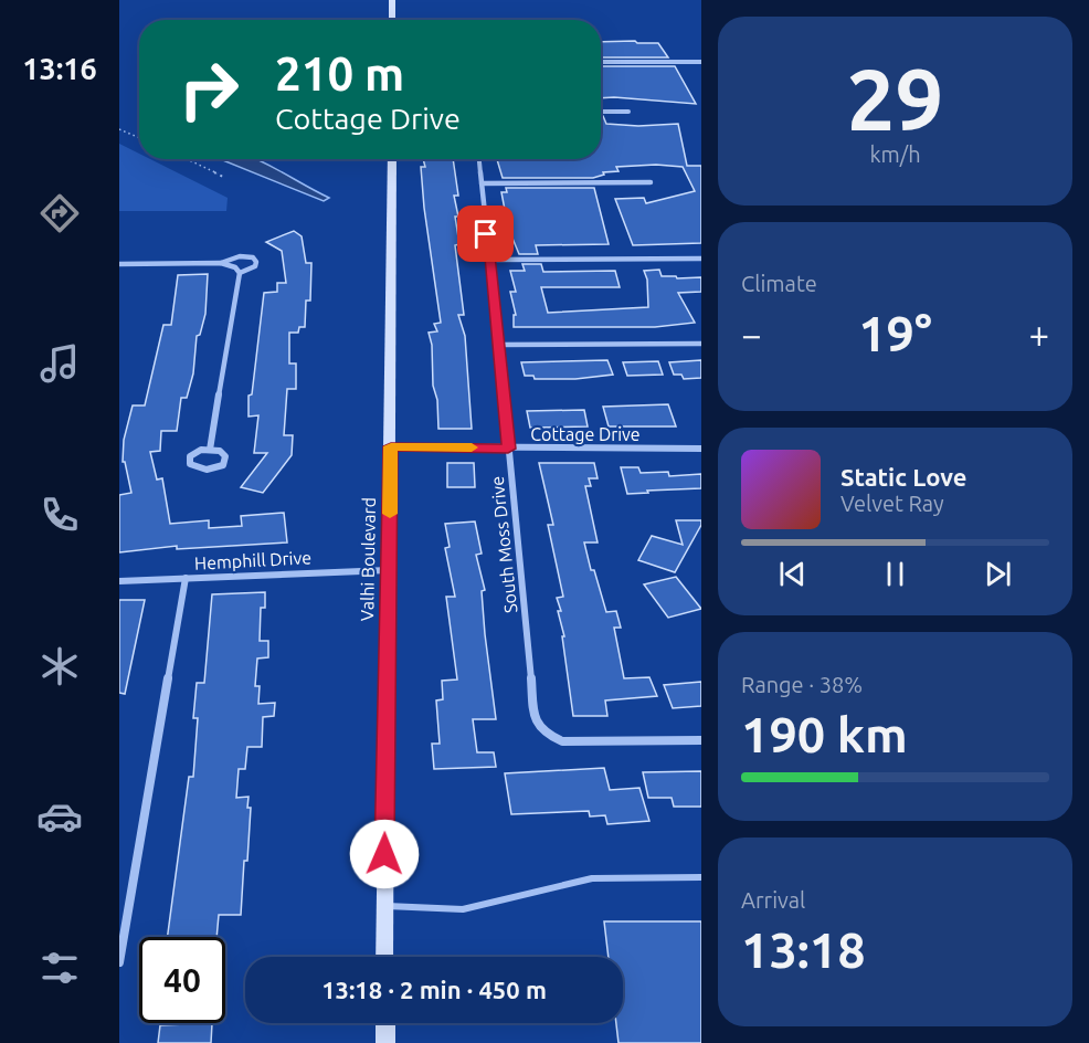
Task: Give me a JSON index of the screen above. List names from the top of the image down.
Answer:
{
  "streets": {
    "street": [
      "Cottage Drive",
      "South Moss Drive",
      "Valhi Boulevard",
      "Hemphill Drive"
    ]
  },
  "crossings": [
    ["Cottage Drive", "South Moss Drive"],
    ["Cottage Drive", "Valhi Boulevard"],
    ["Valhi Boulevard", "Hemphill Drive"]
  ],
  "page": {
    "tabs": "13:16",
    "tile": [
      ["29", "km/h"],
      "Climate",
      ["Range · 38%", "190 km"],
      ["Arrival", "13:18"]
    ],
    "turn": ["210 m", "Cottage Drive"],
    "heat": ["−", "19°", "+"],
    "song": ["Static Love", "Velvet Ray"],
    "limit": "40",
    "trip": "13:18 · 2 min · 450 m"
  }
}
